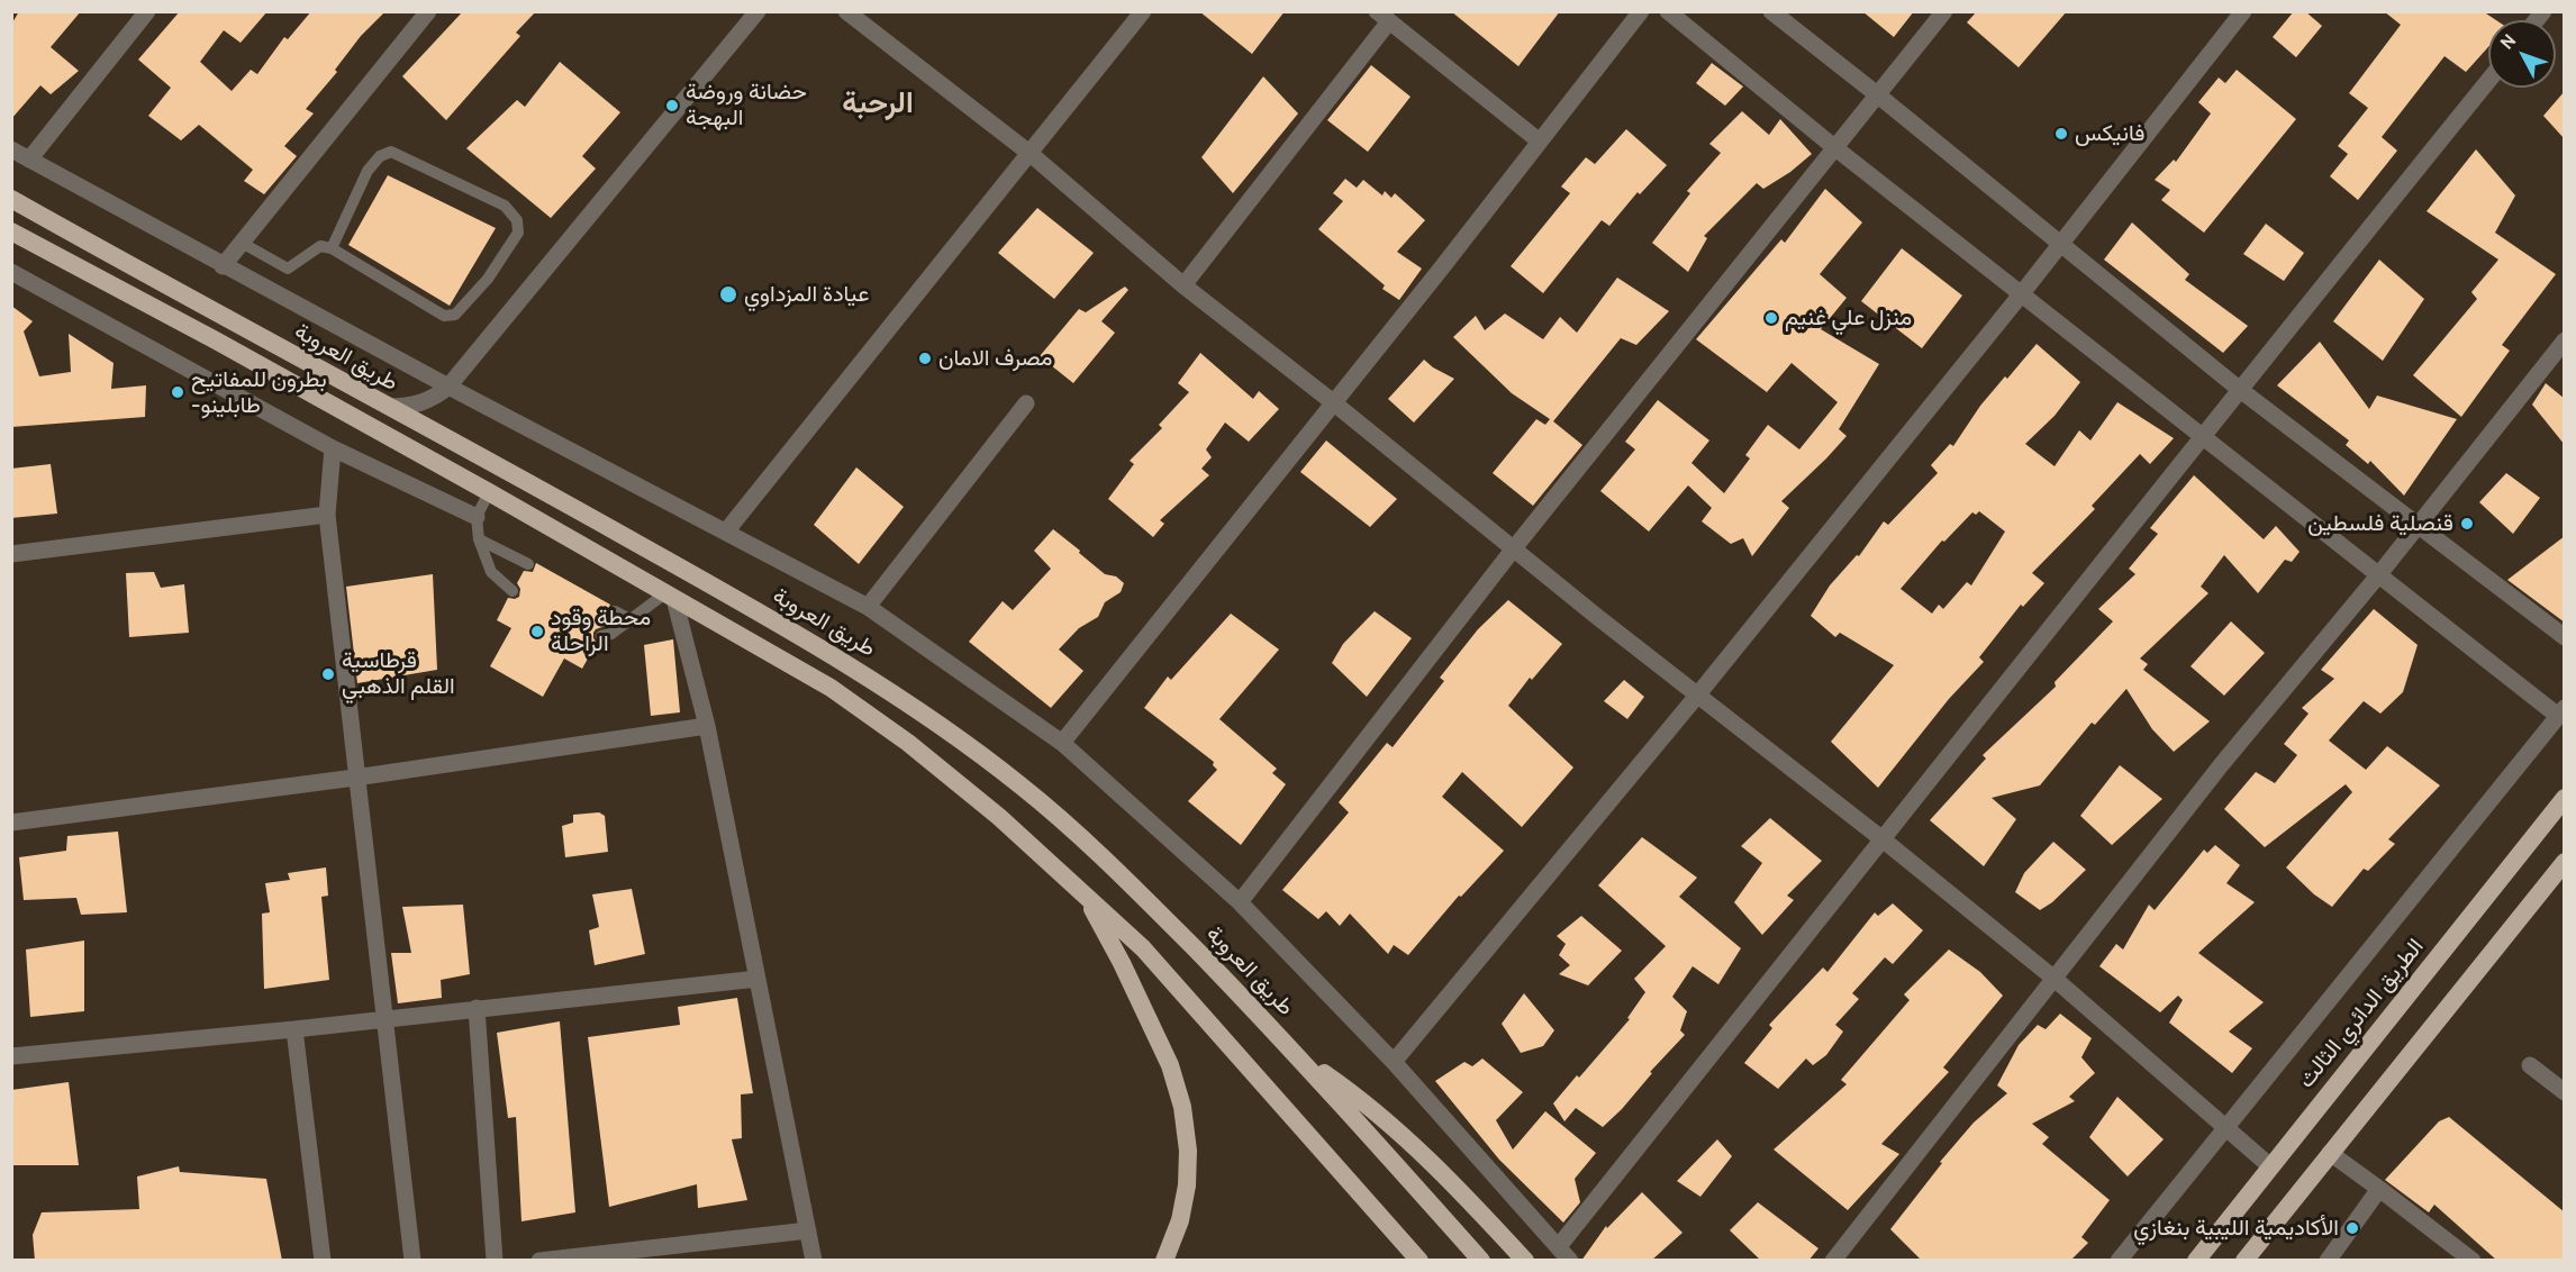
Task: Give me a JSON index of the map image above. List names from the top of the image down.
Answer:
{
  "streets": {
    "highway": ["طريق العروبة", "الطريق الدائري الثالث"]
  },
  "districts": ["الرحبة"],
  "places": [
    "حضانة وروضة البهجة",
    "فانيكس",
    "عيادة المزداوي",
    "منزل علي غنيم",
    "مصرف الامان",
    "بطرون للمفاتيح -طابلينو",
    "قنصلية فلسطين",
    "محطة وقود الراحلة",
    "قرطاسية القلم الذهبي",
    "الأكاديمية الليبية بنغازي"
  ],
  "north": "top left"
}
